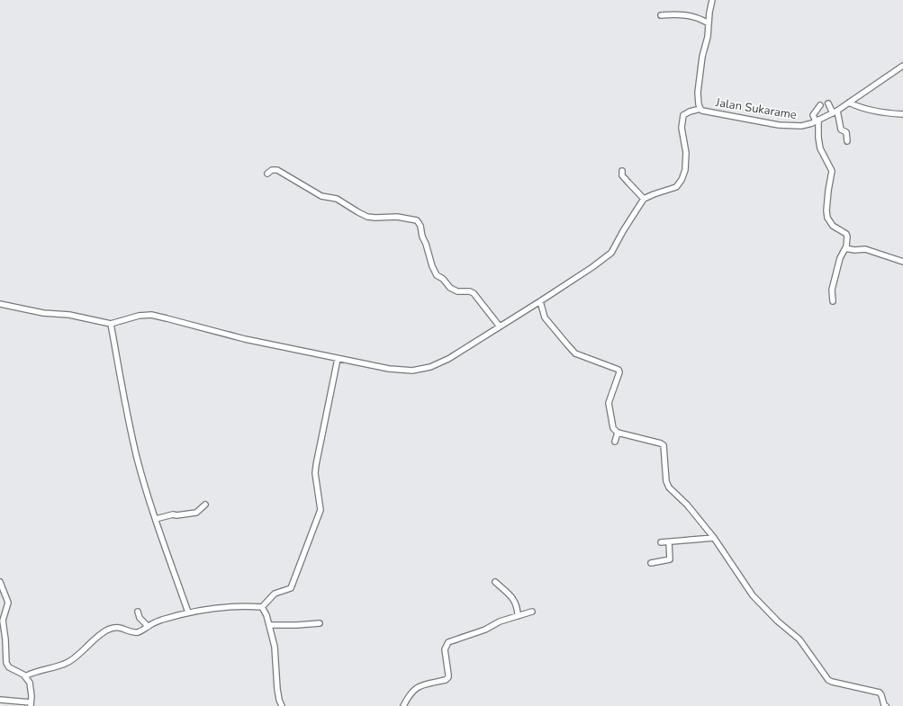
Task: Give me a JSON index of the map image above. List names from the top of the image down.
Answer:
{
  "streets": {
    "street": ["Jalan Sukarame"]
  }
}
